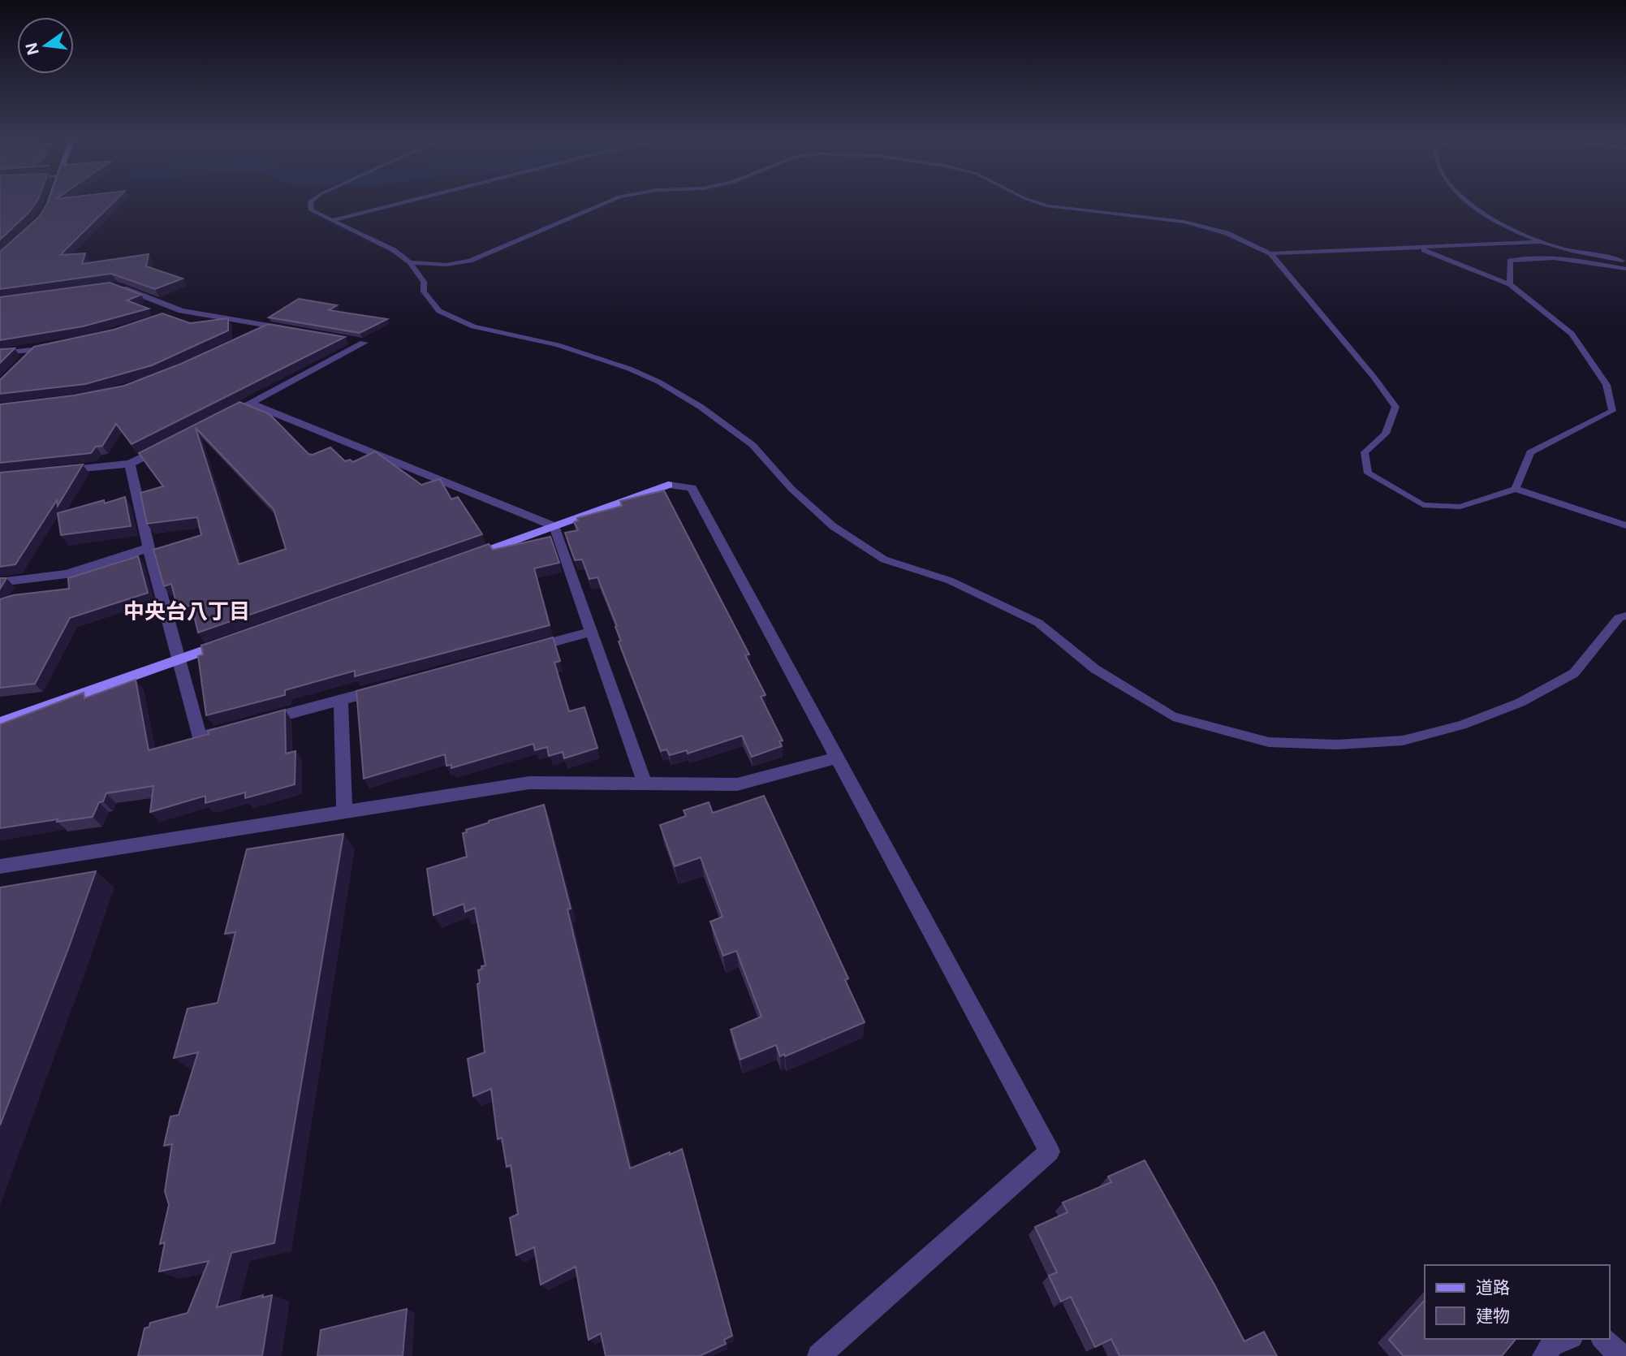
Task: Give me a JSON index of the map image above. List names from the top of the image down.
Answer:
{
  "districts": ["中央台八丁目"],
  "legend": ["道路", "建物"],
  "north": "left"
}
